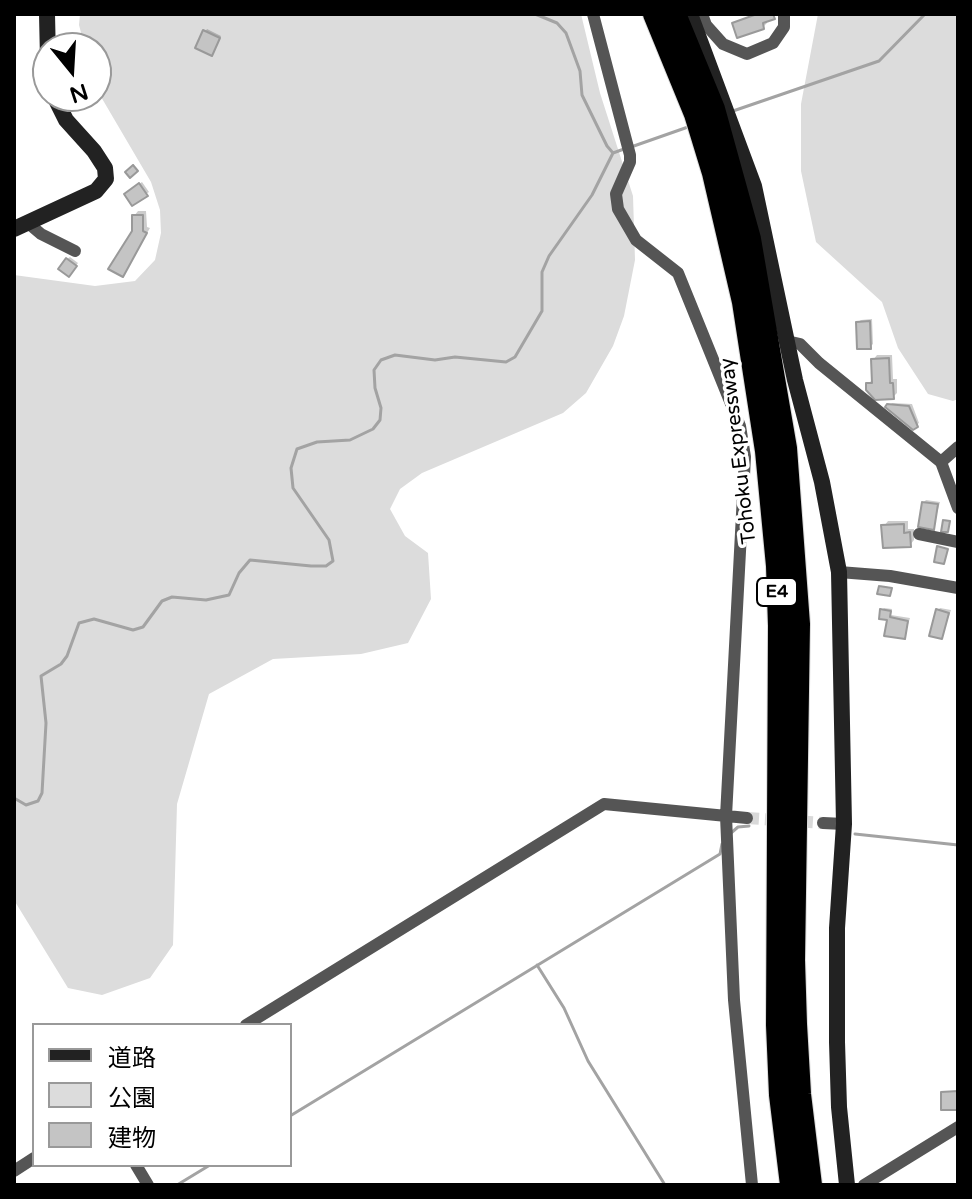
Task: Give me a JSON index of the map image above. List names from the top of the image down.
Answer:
{
  "streets": {
    "highway": ["Tohoku Expressway", "E4"]
  },
  "legend": ["道路", "公園", "建物"],
  "north": "bottom"
}
